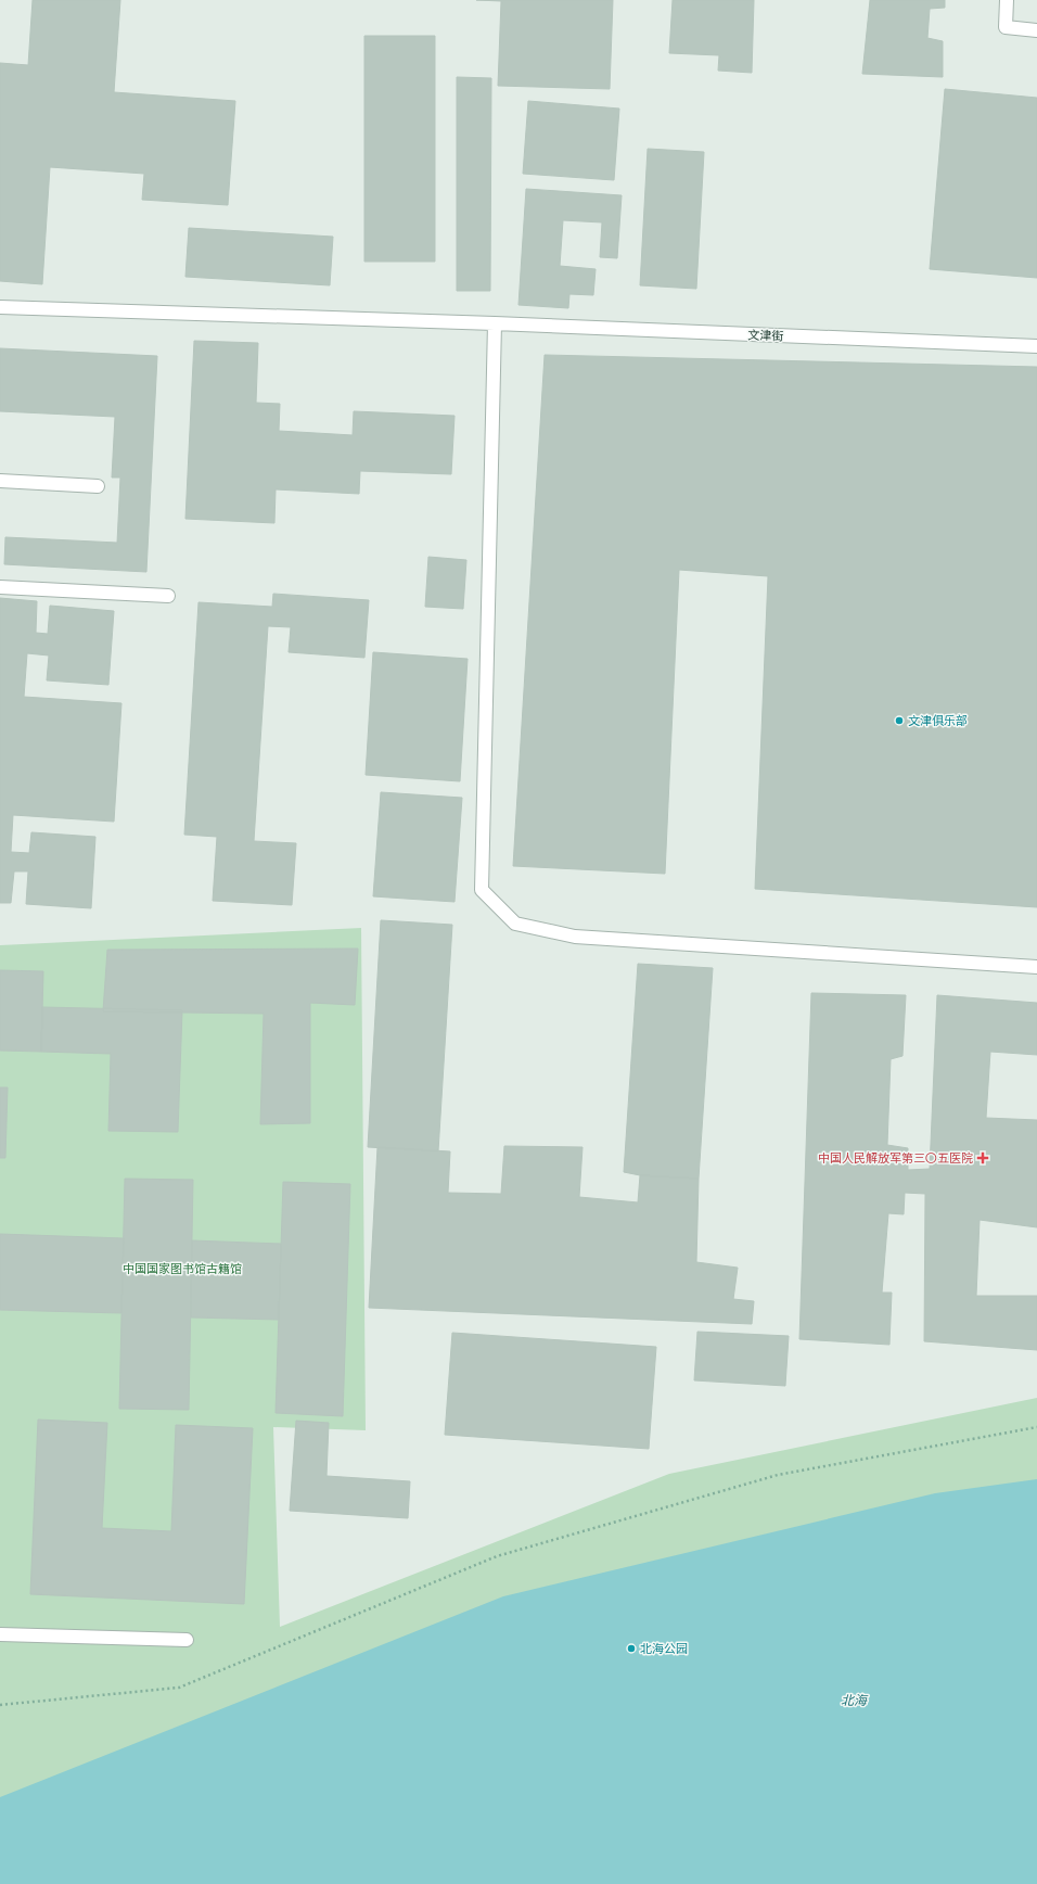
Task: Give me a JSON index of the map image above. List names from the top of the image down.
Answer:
{
  "streets": {
    "street": ["文津街"]
  },
  "water": ["北海"],
  "parks": ["中国国家图书馆古籍馆"],
  "places": {
    "other": ["文津俱乐部", "北海公园"],
    "health": ["中国人民解放军第三〇五医院"]
  }
}
